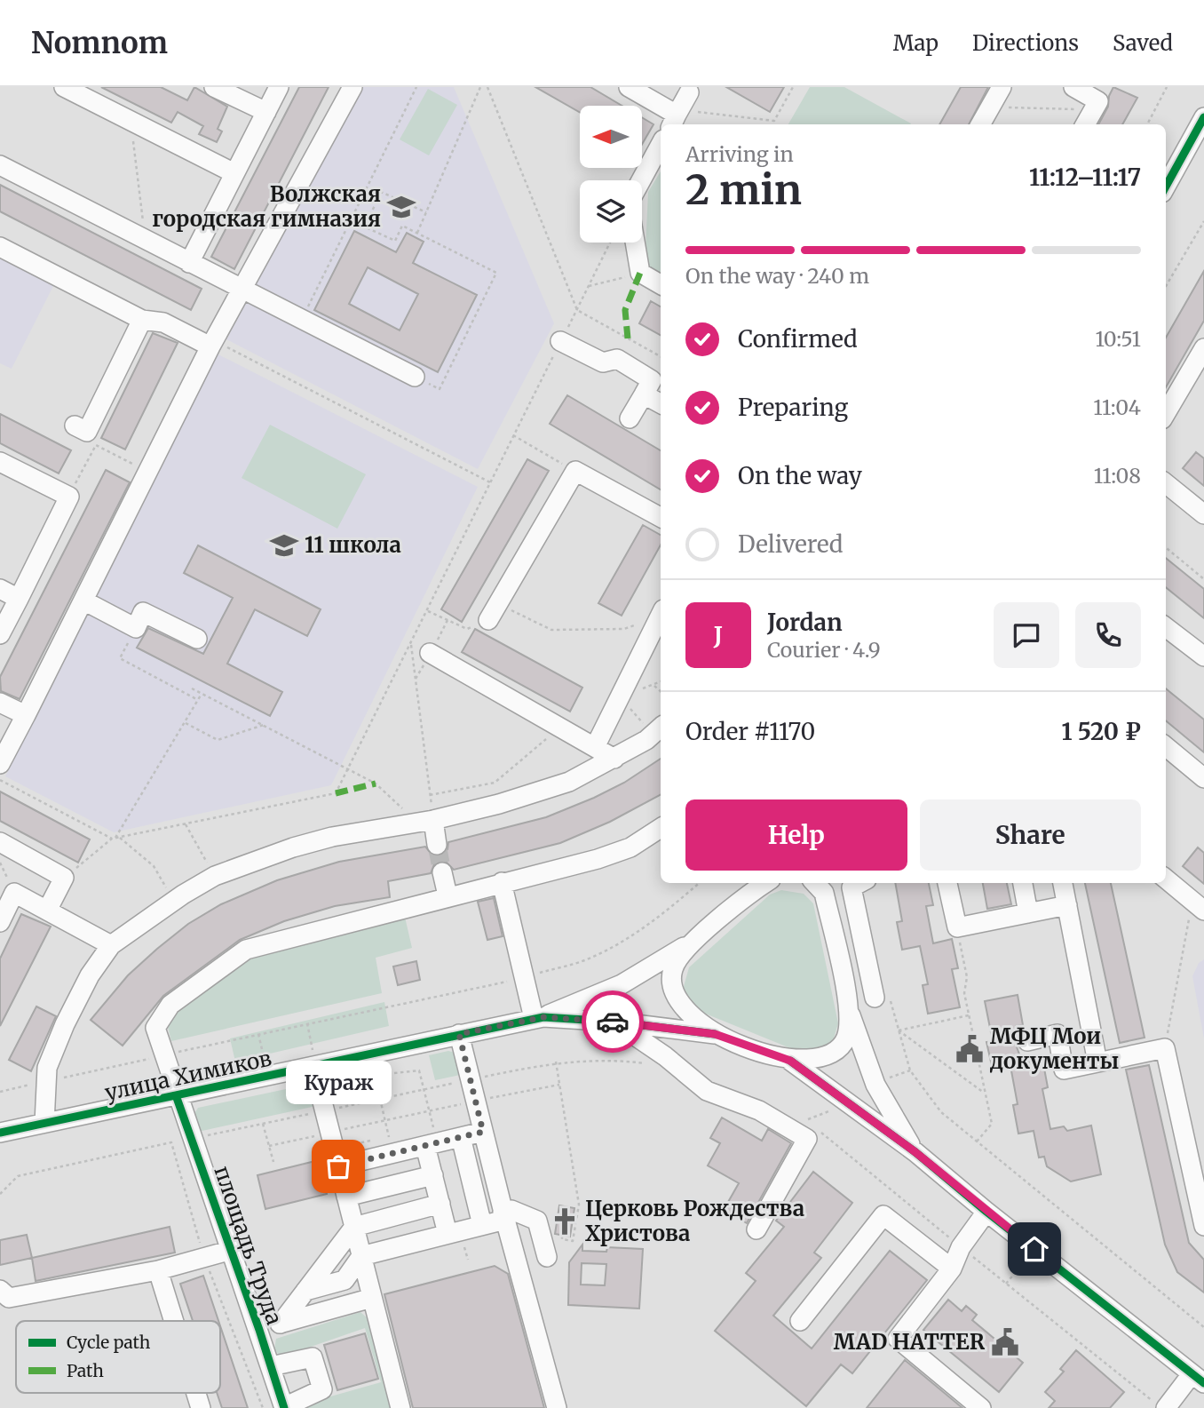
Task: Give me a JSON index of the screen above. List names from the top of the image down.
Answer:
{
  "streets": {
    "street": ["улица Химиков", "площадь Труда"]
  },
  "crossings": [
    ["улица Химиков", "площадь Труда"]
  ],
  "places": {
    "school or university": ["Волжская городская гимназия", "11 школа"],
    "public building": ["МФЦ Мои документы", "MAD HATTER"],
    "other": ["Кураж"],
    "church": ["Церковь Рождества Христова"]
  },
  "legend": ["Cycle path", "Path"],
  "north": "left",
  "page": {
    "header": "Nomnom",
    "nav": ["Map", "Directions", "Saved"],
    "heading": ["2 min", "Arriving in", "11:12–11:17"],
    "panel": [
      "Jordan",
      "Courier · 4.9",
      "Order #1170",
      "1 520 ₽"
    ],
    "bar": "On the way · 240 m",
    "list": [
      ["Confirmed", "10:51"],
      ["Preparing", "11:04"],
      ["On the way", "11:08"],
      "Delivered"
    ],
    "round": "J",
    "buttons": ["Help", "Share"],
    "bubble": "Кураж"
  }
}
